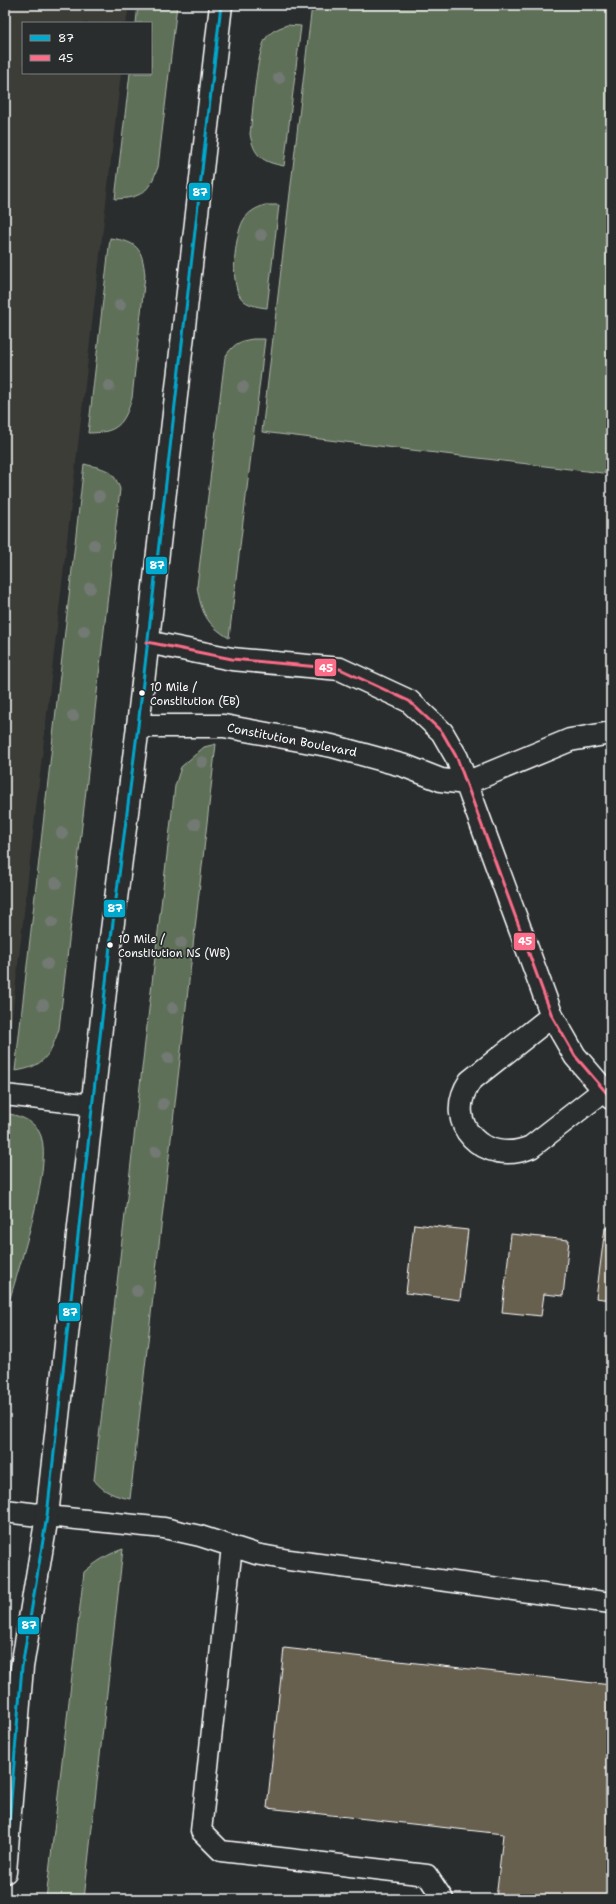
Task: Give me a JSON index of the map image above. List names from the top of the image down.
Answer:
{
  "streets": {
    "main road": ["Constitution Boulevard"]
  },
  "places": ["10 Mile / Constitution (EB)", "10 Mile / Constitution NS (WB)"],
  "lines": ["transit line 87", "transit line 45"],
  "legend": ["87", "45"]
}
